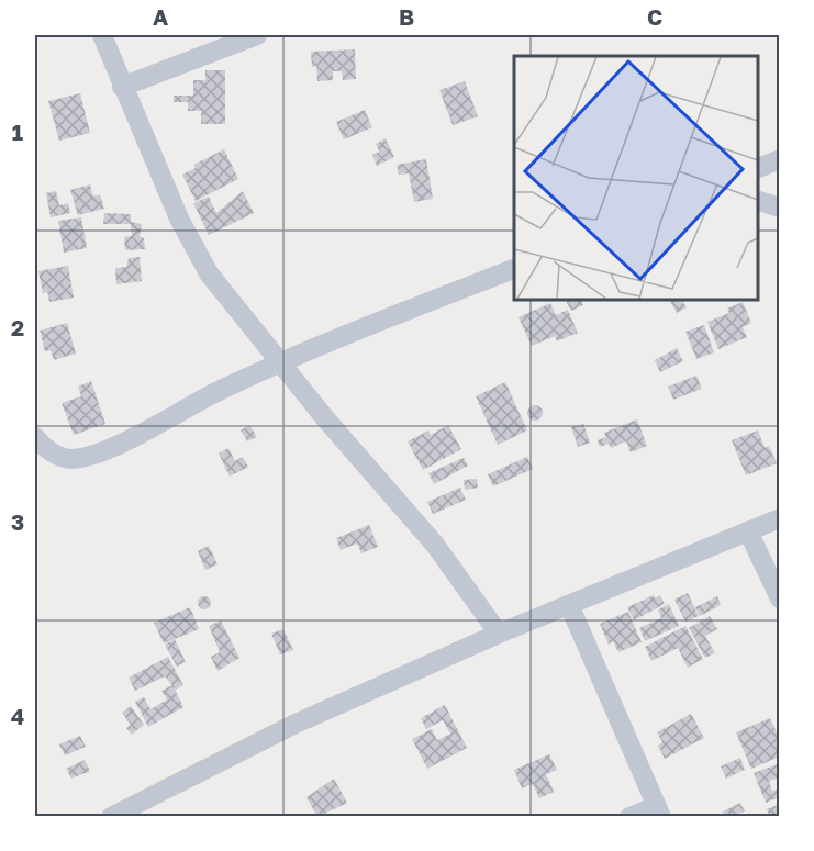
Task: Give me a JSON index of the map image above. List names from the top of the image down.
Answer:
{
  "grid": {
    "columns": ["A", "B", "C"],
    "rows": [
      "1",
      "2",
      "3",
      "4"
    ]
  }
}
